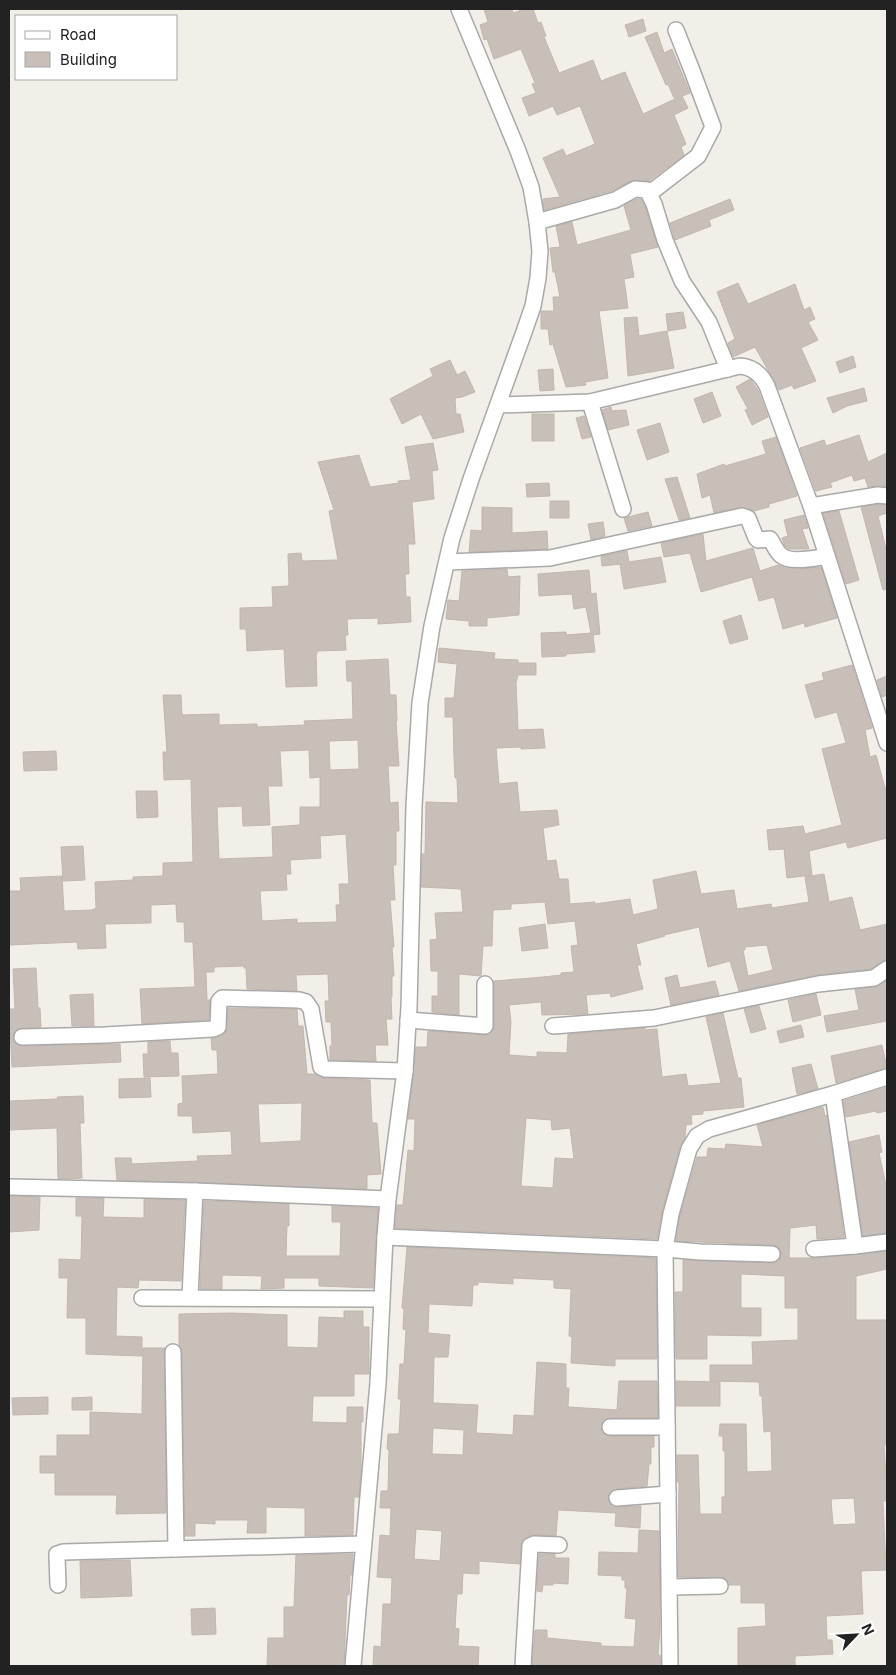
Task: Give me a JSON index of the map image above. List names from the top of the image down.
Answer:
{
  "legend": ["Road", "Building"],
  "north": "top right"
}
